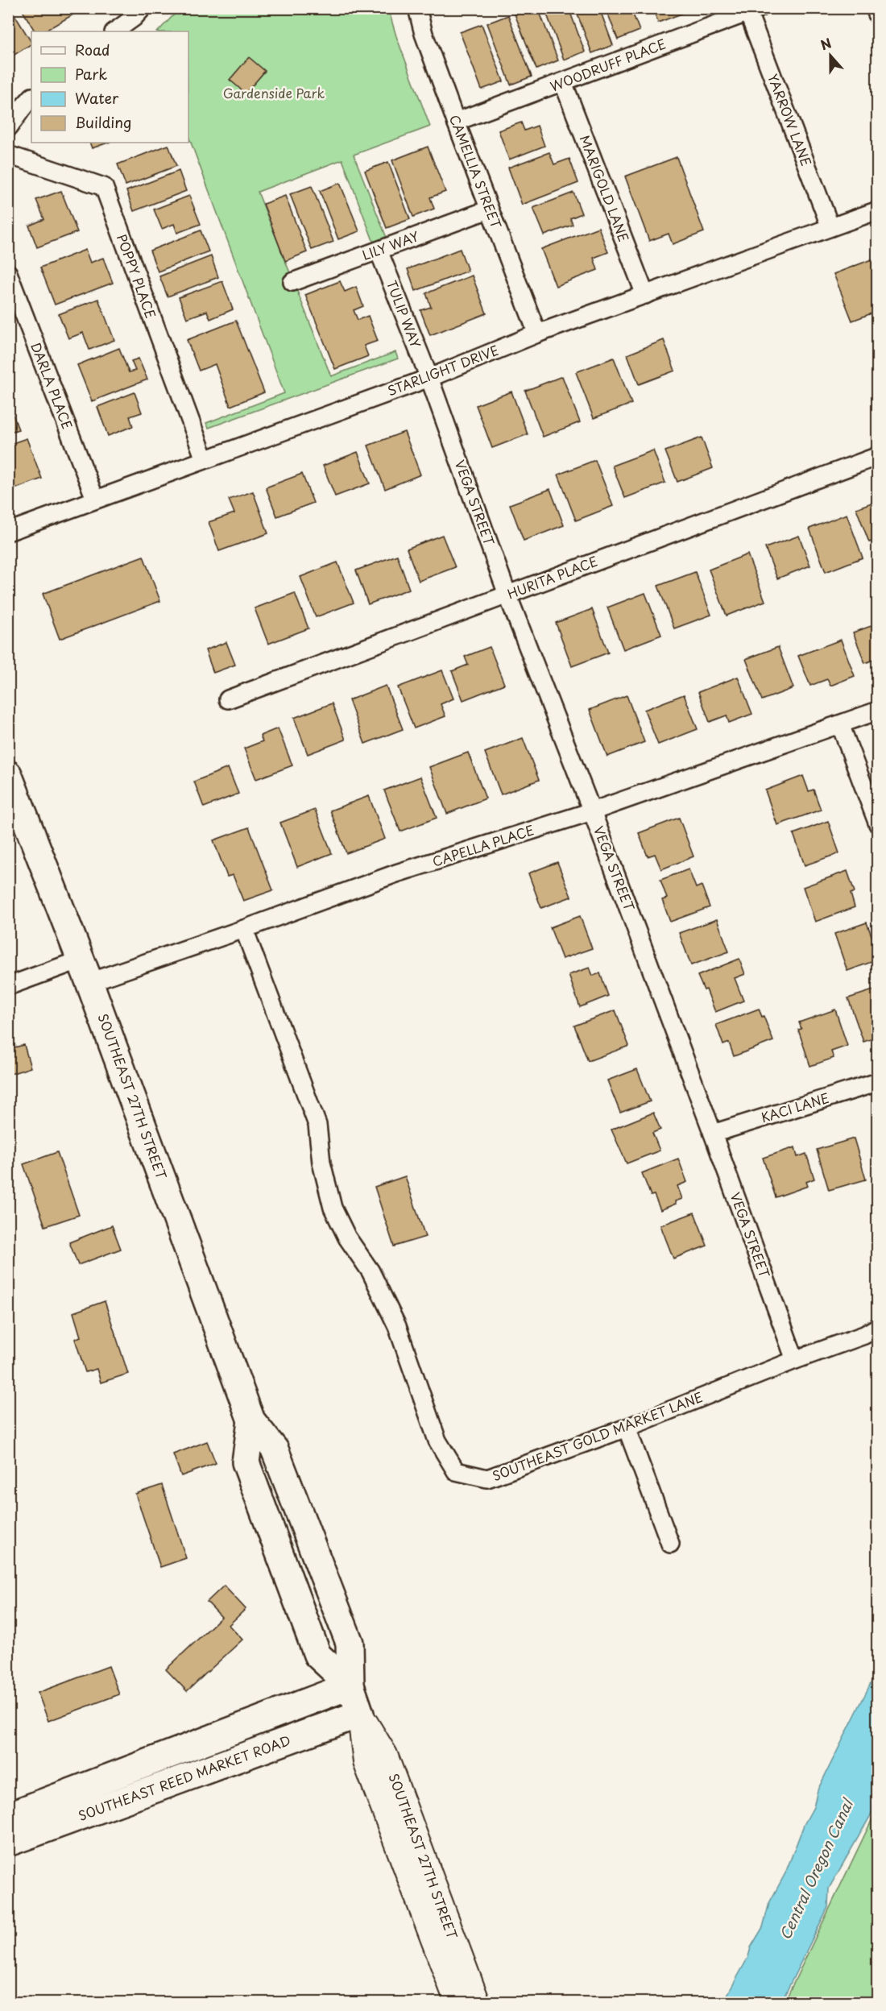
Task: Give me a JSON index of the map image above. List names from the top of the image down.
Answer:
{
  "streets": {
    "main road": ["SOUTHEAST 27TH STREET", "SOUTHEAST REED MARKET ROAD"],
    "street": [
      "WOODRUFF PLACE",
      "YARROW LANE",
      "CAMELLIA STREET",
      "MARIGOLD LANE",
      "LILY WAY",
      "POPPY PLACE",
      "TULIP WAY",
      "STARLIGHT DRIVE",
      "DARLA PLACE",
      "VEGA STREET",
      "HURITA PLACE",
      "CAPELLA PLACE",
      "KACI LANE",
      "SOUTHEAST GOLD MARKET LANE"
    ]
  },
  "crossings": [
    ["WOODRUFF PLACE", "YARROW LANE"],
    ["WOODRUFF PLACE", "CAMELLIA STREET"],
    ["WOODRUFF PLACE", "MARIGOLD LANE"],
    ["YARROW LANE", "STARLIGHT DRIVE"],
    ["CAMELLIA STREET", "LILY WAY"],
    ["CAMELLIA STREET", "STARLIGHT DRIVE"],
    ["MARIGOLD LANE", "STARLIGHT DRIVE"],
    ["LILY WAY", "TULIP WAY"],
    ["POPPY PLACE", "STARLIGHT DRIVE"],
    ["TULIP WAY", "STARLIGHT DRIVE"],
    ["TULIP WAY", "VEGA STREET"],
    ["STARLIGHT DRIVE", "DARLA PLACE"],
    ["STARLIGHT DRIVE", "VEGA STREET"],
    ["VEGA STREET", "HURITA PLACE"],
    ["VEGA STREET", "CAPELLA PLACE"],
    ["VEGA STREET", "KACI LANE"],
    ["VEGA STREET", "SOUTHEAST GOLD MARKET LANE"],
    ["CAPELLA PLACE", "SOUTHEAST 27TH STREET"],
    ["CAPELLA PLACE", "SOUTHEAST GOLD MARKET LANE"],
    ["SOUTHEAST 27TH STREET", "SOUTHEAST REED MARKET ROAD"]
  ],
  "water": ["Central Oregon Canal"],
  "parks": ["Gardenside Park"],
  "legend": [
    "Road",
    "Park",
    "Water",
    "Building"
  ],
  "north": "top"
}
